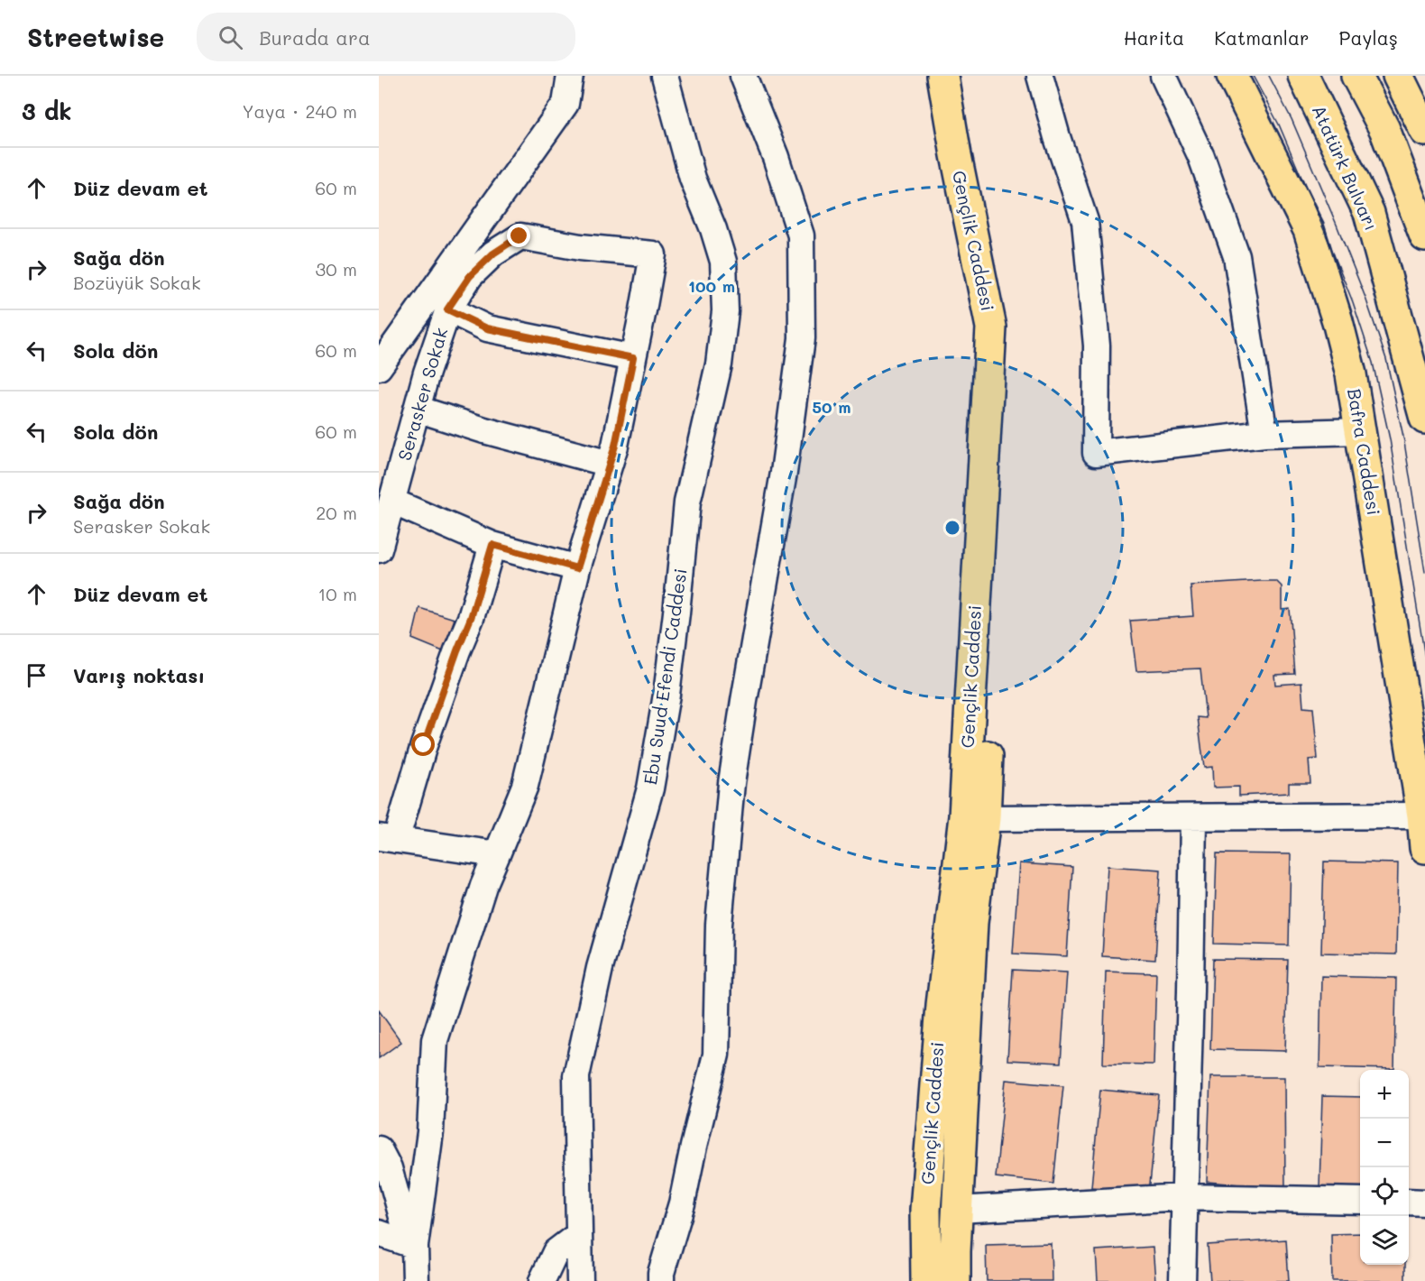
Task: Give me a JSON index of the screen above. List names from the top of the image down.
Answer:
{
  "streets": {
    "main road": ["Atatürk Bulvarı", "Gençlik Caddesi", "Bafra Caddesi"],
    "street": ["Serasker Sokak", "Ebu Suud Efendi Caddesi"]
  },
  "page": {
    "header": "Streetwise",
    "search": "Burada ara",
    "nav": ["Harita", "Katmanlar", "Paylaş"],
    "heading": ["3 dk", "Yaya · 240 m"],
    "list": [
      ["Düz devam et", "60 m"],
      ["Sağa dön", "Bozüyük Sokak", "30 m"],
      ["Sola dön", "60 m"],
      ["Sola dön", "60 m"],
      ["Sağa dön", "Serasker Sokak", "20 m"],
      ["Düz devam et", "10 m"],
      "Varış noktası"
    ],
    "map_buttons": ["+", "−"]
  },
  "rings": ["100 m", "50 m"]
}
